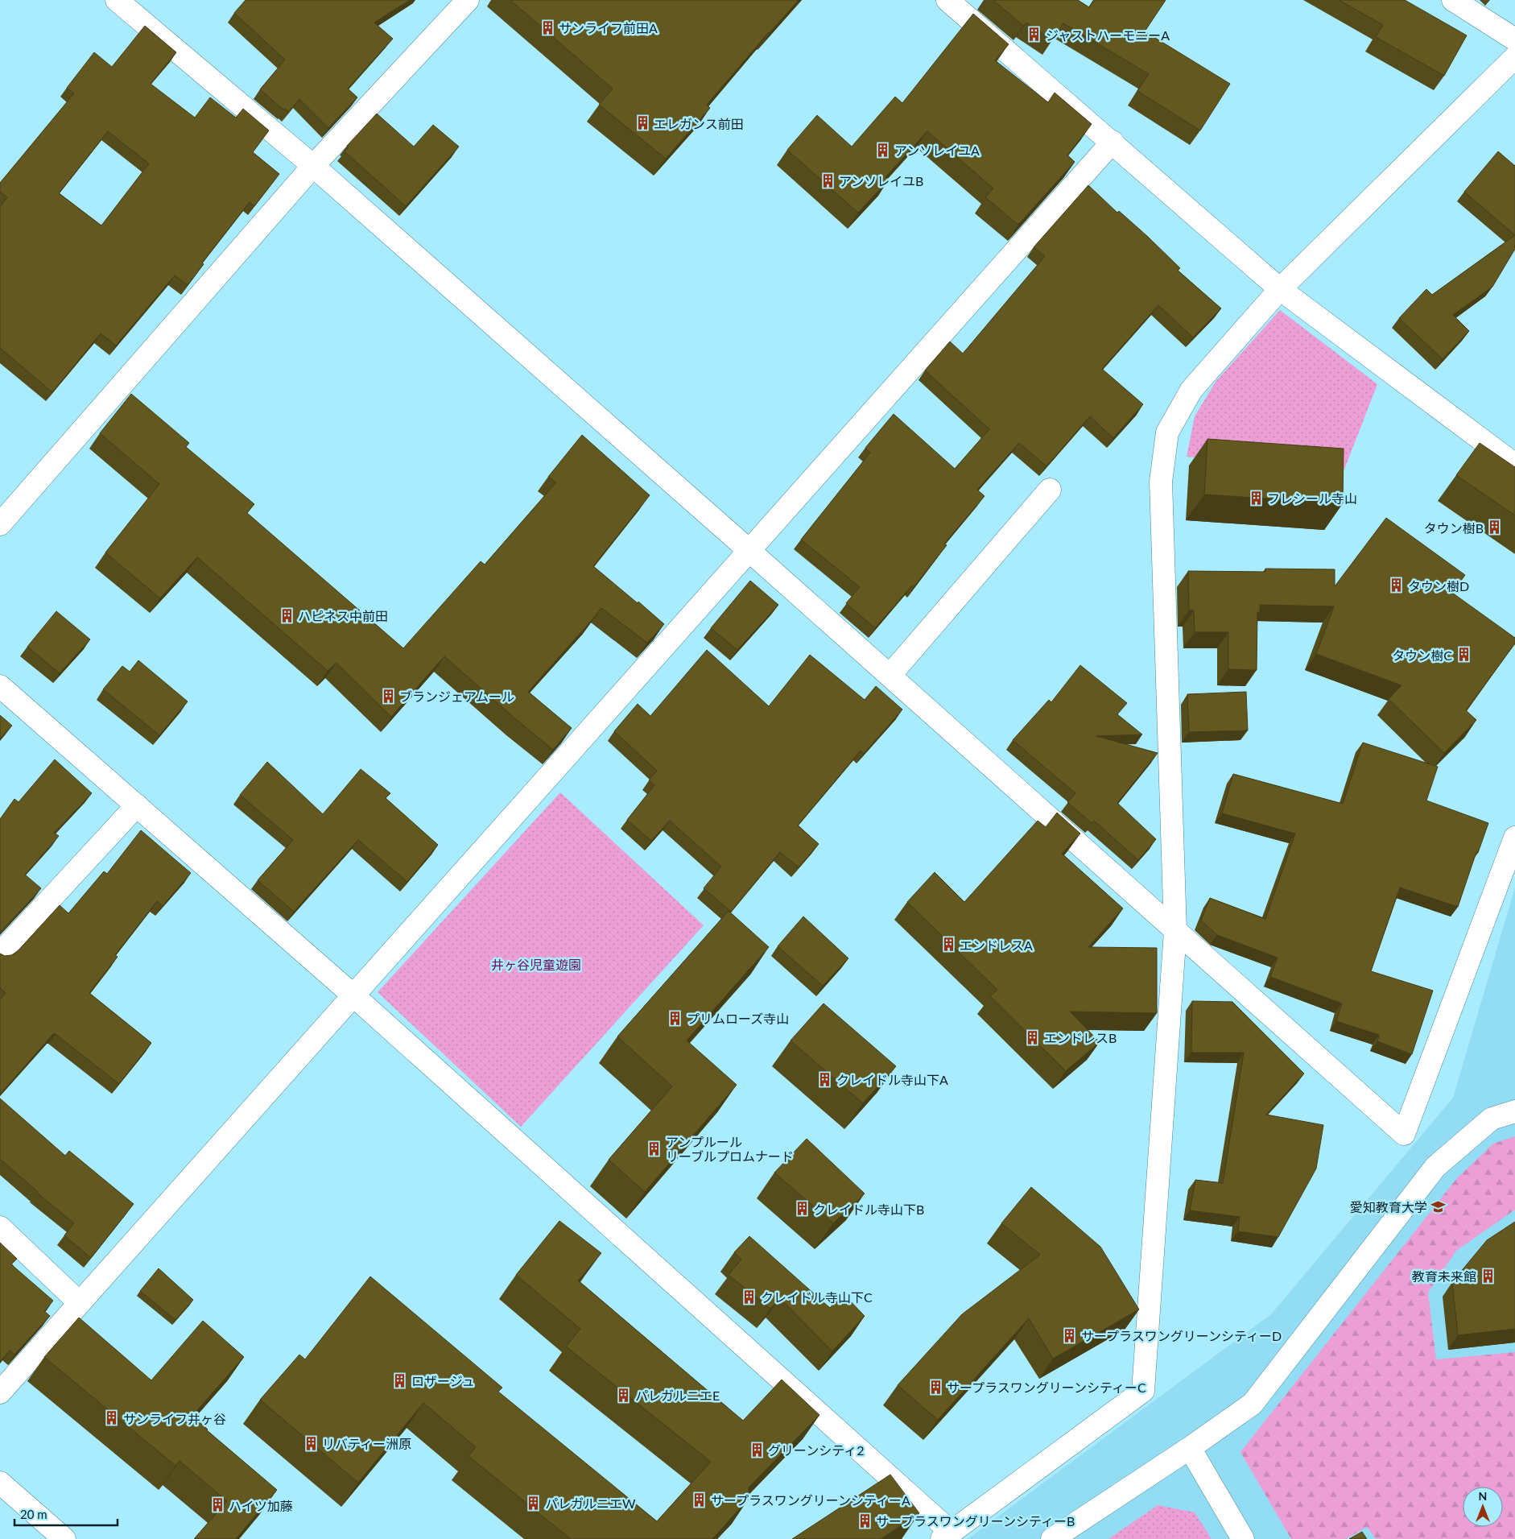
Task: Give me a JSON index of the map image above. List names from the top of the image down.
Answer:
{
  "parks": ["井ヶ谷児童遊園"],
  "places": {
    "building": [
      "サンライフ前田A",
      "ジャストハーモニーA",
      "エレガンス前田",
      "アンソレイユA",
      "アンソレイユB",
      "フレシール寺山",
      "タウン樹B",
      "タウン樹D",
      "ハピネス中前田",
      "タウン樹C",
      "ブランジェアムール",
      "エンドレスA",
      "プリムローズ寺山",
      "エンドレスB",
      "クレイドル寺山下A",
      "アンプルール リーブルプロムナード",
      "クレイドル寺山下B",
      "教育未来館",
      "クレイドル寺山下C",
      "サープラスワングリーンシティーD",
      "ロザージュ",
      "サープラスワングリーンシティーC",
      "パレガルニエE",
      "サンライフ井ヶ谷",
      "リバティー洲原",
      "グリーンシティ2",
      "サープラスワングリーンシティーA",
      "パレガルニエW",
      "ハイツ加藤",
      "サープラスワングリーンシティーB"
    ],
    "school or university": ["愛知教育大学"]
  },
  "scale_bar": "20 m",
  "north": "top"
}
